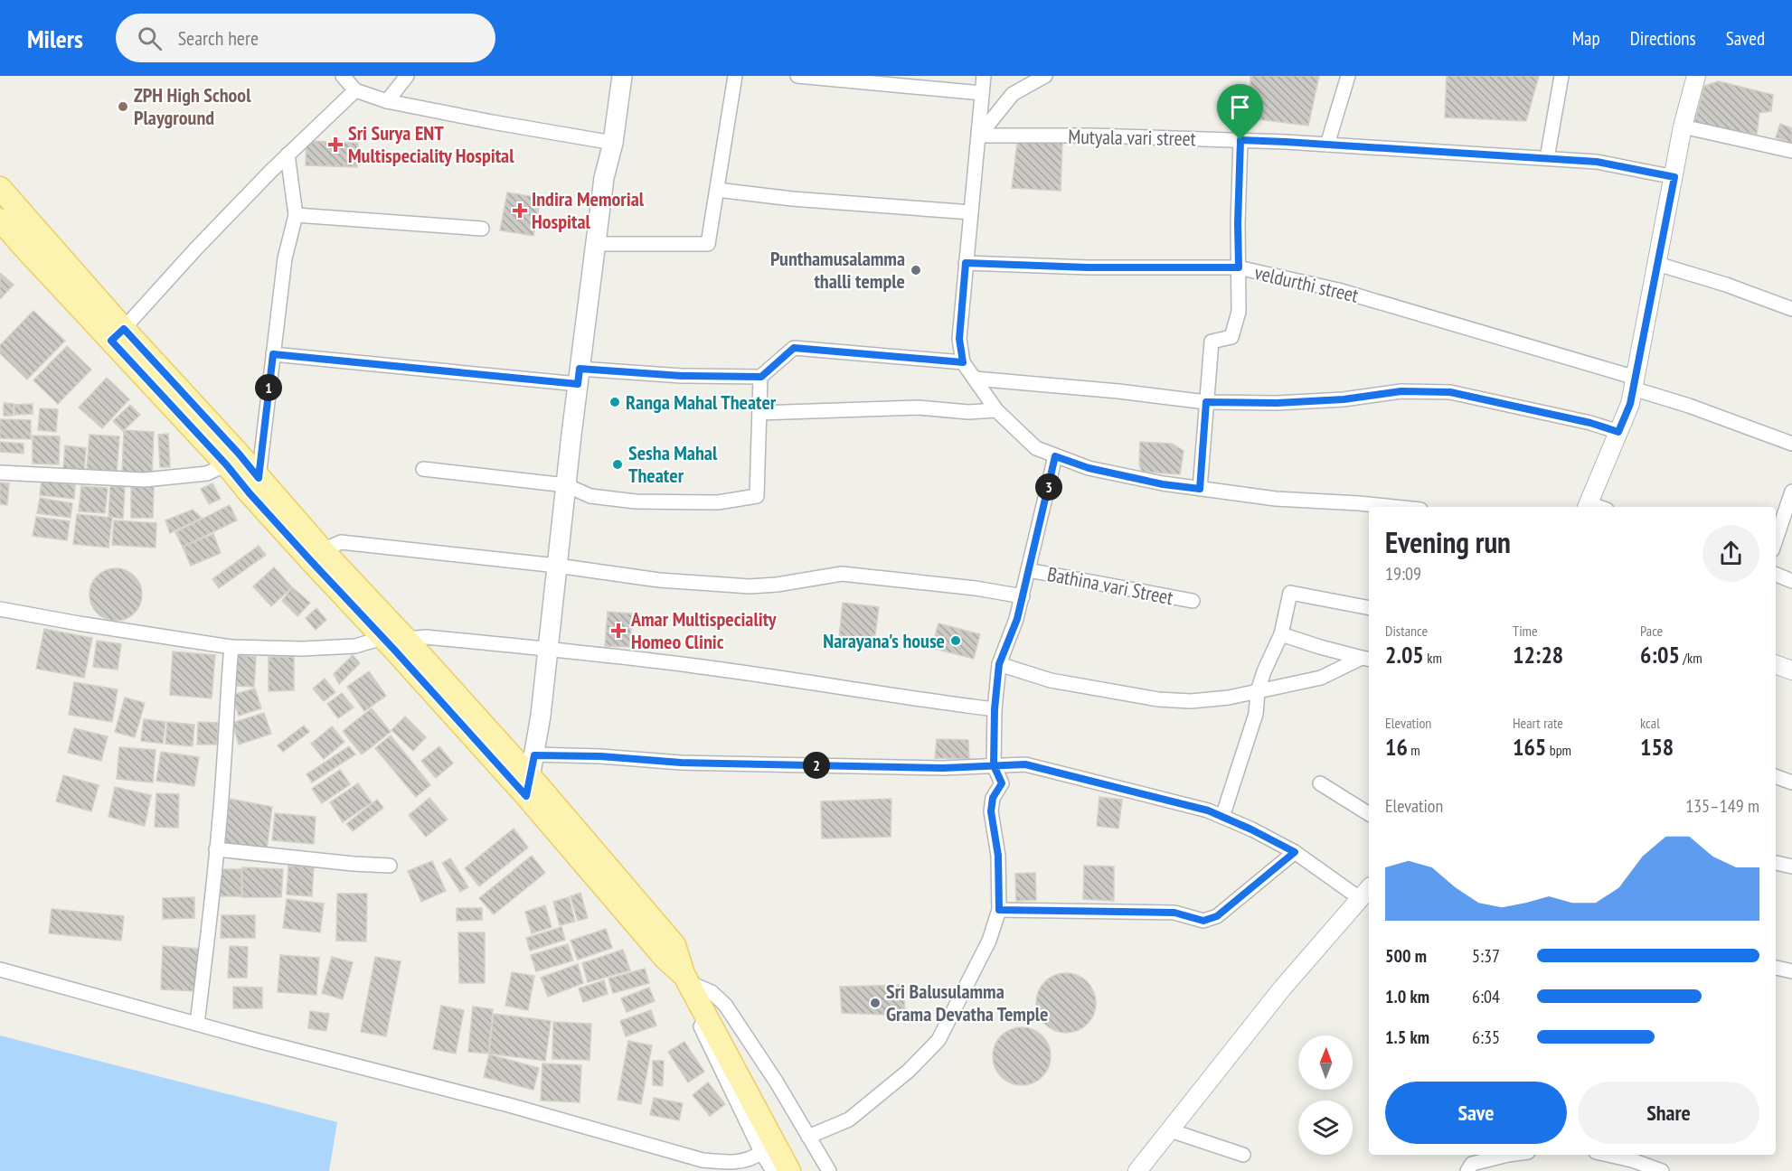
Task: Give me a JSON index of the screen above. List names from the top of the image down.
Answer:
{
  "streets": {
    "street": ["Mutyala vari street", "veldurthi street", "Bathina vari Street"]
  },
  "places": {
    "other": [
      "ZPH High School Playground",
      "Punthamusalamma thalli temple",
      "Ranga Mahal Theater",
      "Sesha Mahal Theater",
      "Narayana's house",
      "Sri Balusulamma Grama Devatha Temple"
    ],
    "health": ["Sri Surya ENT Multispeciality Hospital", "Indira Memorial Hospital", "Amar Multispeciality Homeo Clinic"]
  },
  "north": "top",
  "page": {
    "header": "Milers",
    "search": "Search here",
    "nav": ["Map", "Directions", "Saved"],
    "pins": ["1", "3", "2"],
    "heading": ["Evening run", "19:09"],
    "stats": [
      ["Distance", "2.05 km"],
      ["Time", "12:28"],
      ["Pace", "6:05 /km"],
      ["Elevation", "16 m"],
      ["Heart rate", "165 bpm"],
      ["kcal", "158"]
    ],
    "chart": ["Elevation", "135–149 m"],
    "list": [
      {
        "name": "500 m",
        "note": "5:37"
      },
      {
        "name": "1.0 km",
        "note": "6:04"
      },
      {
        "name": "1.5 km",
        "note": "6:35"
      }
    ],
    "buttons": ["Save", "Share"]
  }
}
